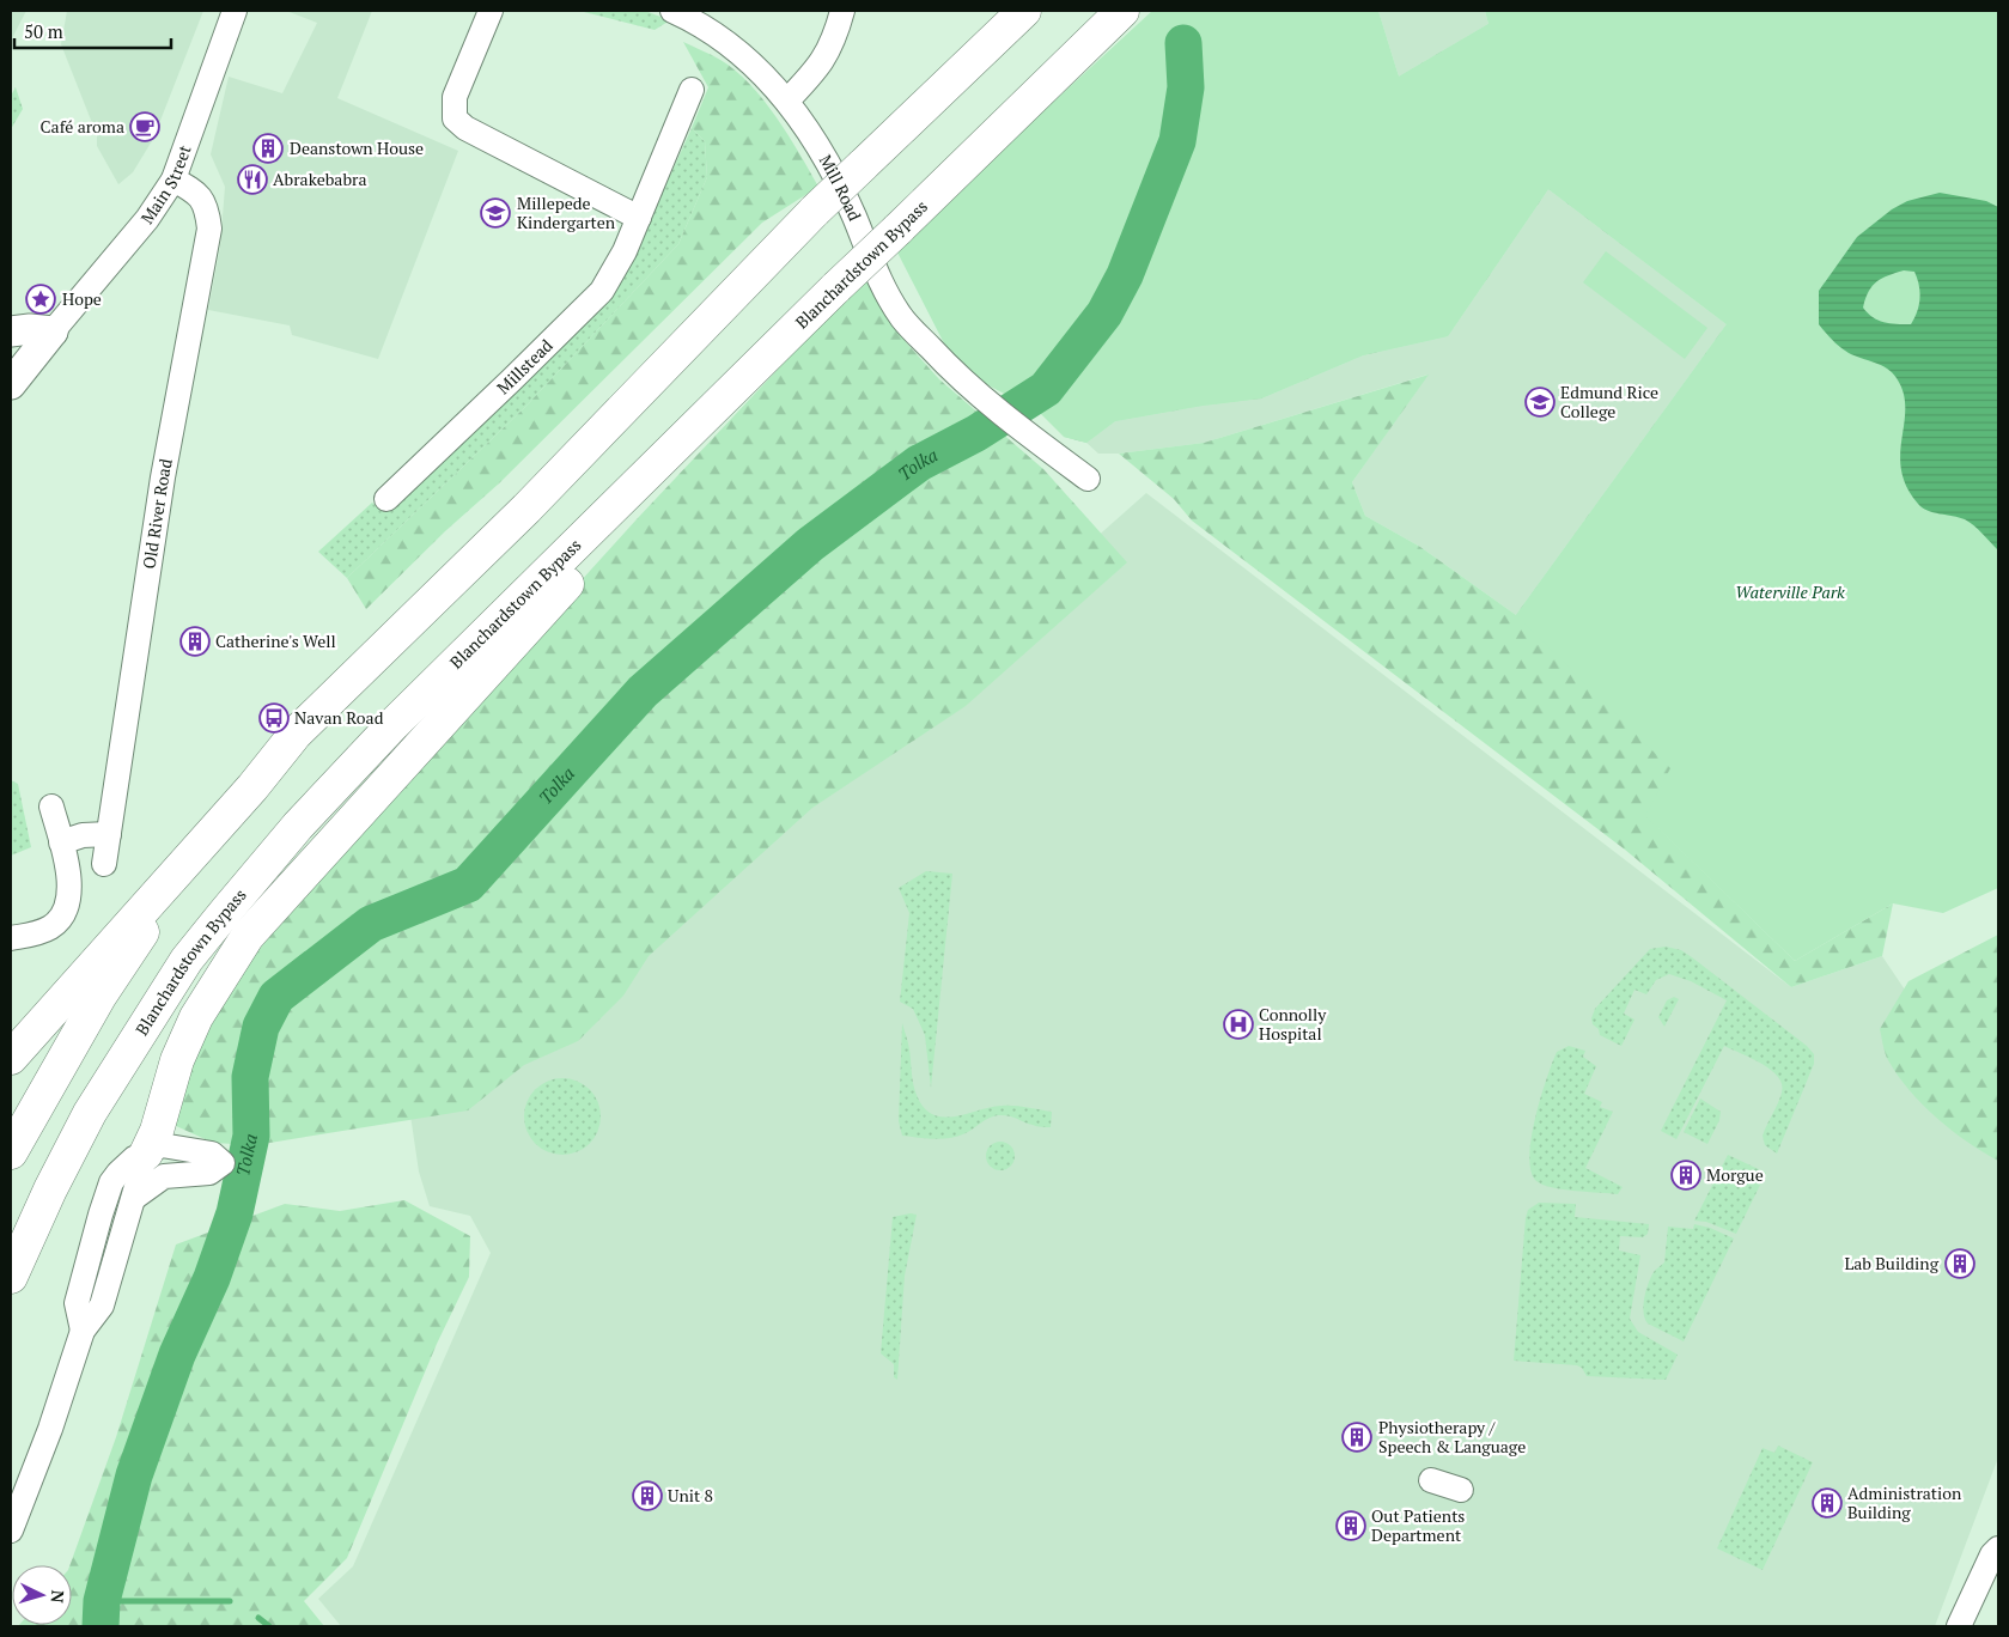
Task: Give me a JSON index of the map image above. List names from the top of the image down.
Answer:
{
  "streets": {
    "highway": ["Blanchardstown Bypass"],
    "street": [
      "Main Street",
      "Mill Road",
      "Millstead",
      "Old River Road"
    ]
  },
  "crossings": [
    ["Main Street", "Old River Road"]
  ],
  "water": ["Tolka"],
  "parks": ["Waterville Park"],
  "places": {
    "cafe": ["Café aroma"],
    "building": [
      "Deanstown House",
      "Catherine's Well",
      "Morgue",
      "Lab Building",
      "Physiotherapy / Speech & Language",
      "Unit 8",
      "Administration Building",
      "Out Patients Department"
    ],
    "restaurant": ["Abrakebabra"],
    "school or university": ["Millepede Kindergarten", "Edmund Rice College"],
    "place": ["Hope"],
    "bus stop": ["Navan Road"],
    "hospital": ["Connolly Hospital"]
  },
  "scale_bar": "50 m",
  "north": "right"
}
